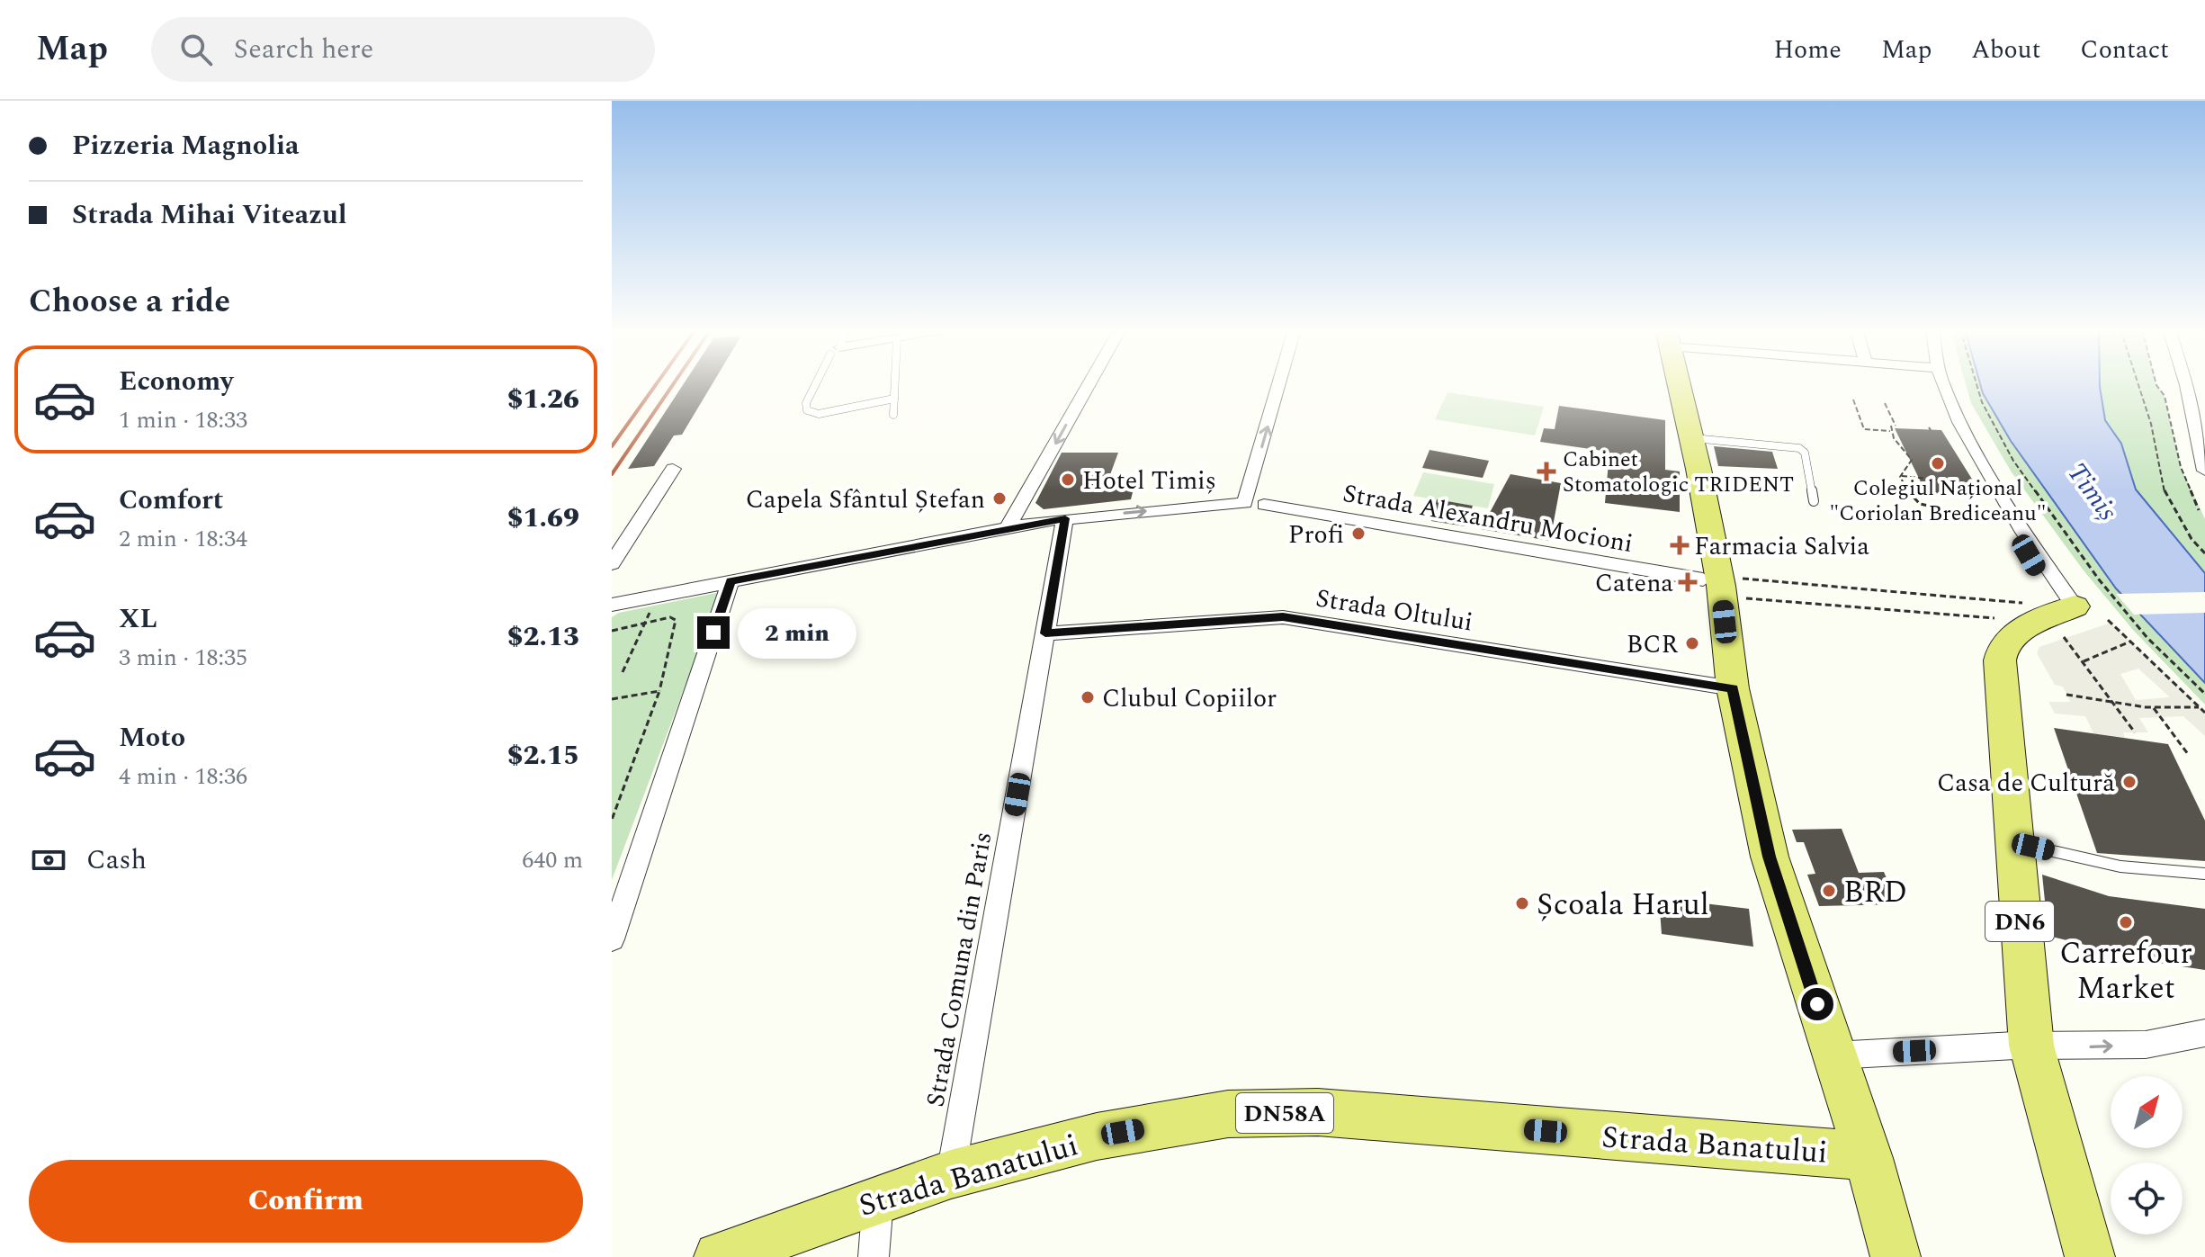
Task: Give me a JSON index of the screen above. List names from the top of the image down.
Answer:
{
  "streets": {
    "main road": ["DN6", "DN58A", "Strada Banatului"],
    "street": ["Strada Alexandru Mocioni", "Strada Oltului", "Strada Comuna din Paris"]
  },
  "crossings": [
    ["Strada Oltului", "Strada Comuna din Paris"],
    ["Strada Comuna din Paris", "Strada Banatului"]
  ],
  "water": ["Timiș"],
  "places": {
    "other": [
      "Colegiul Național \"Coriolan Brediceanu\"",
      "Hotel Timiș",
      "Capela Sfântul Ștefan",
      "Profi",
      "BCR",
      "Clubul Copiilor",
      "Casa de Cultură",
      "BRD",
      "Școala Harul",
      "Carrefour Market"
    ],
    "health": ["Cabinet Stomatologic TRIDENT", "Farmacia Salvia", "Catena"]
  },
  "north": "top right",
  "page": {
    "header": "Map",
    "search": "Search here",
    "nav": [
      "Home",
      "Map",
      "About",
      "Contact"
    ],
    "banner": ["Pizzeria Magnolia", "Strada Mihai Viteazul"],
    "heading": "Choose a ride",
    "list": [
      {
        "name": "Economy",
        "note": "1 min · 18:33",
        "value": "$1.26"
      },
      {
        "name": "Comfort",
        "note": "2 min · 18:34",
        "value": "$1.69"
      },
      {
        "name": "XL",
        "note": "3 min · 18:35",
        "value": "$2.13"
      },
      {
        "name": "Moto",
        "note": "4 min · 18:36",
        "value": "$2.15"
      }
    ],
    "bubble": "2 min",
    "pay": ["Cash", "640 m"],
    "buttons": "Confirm"
  }
}
